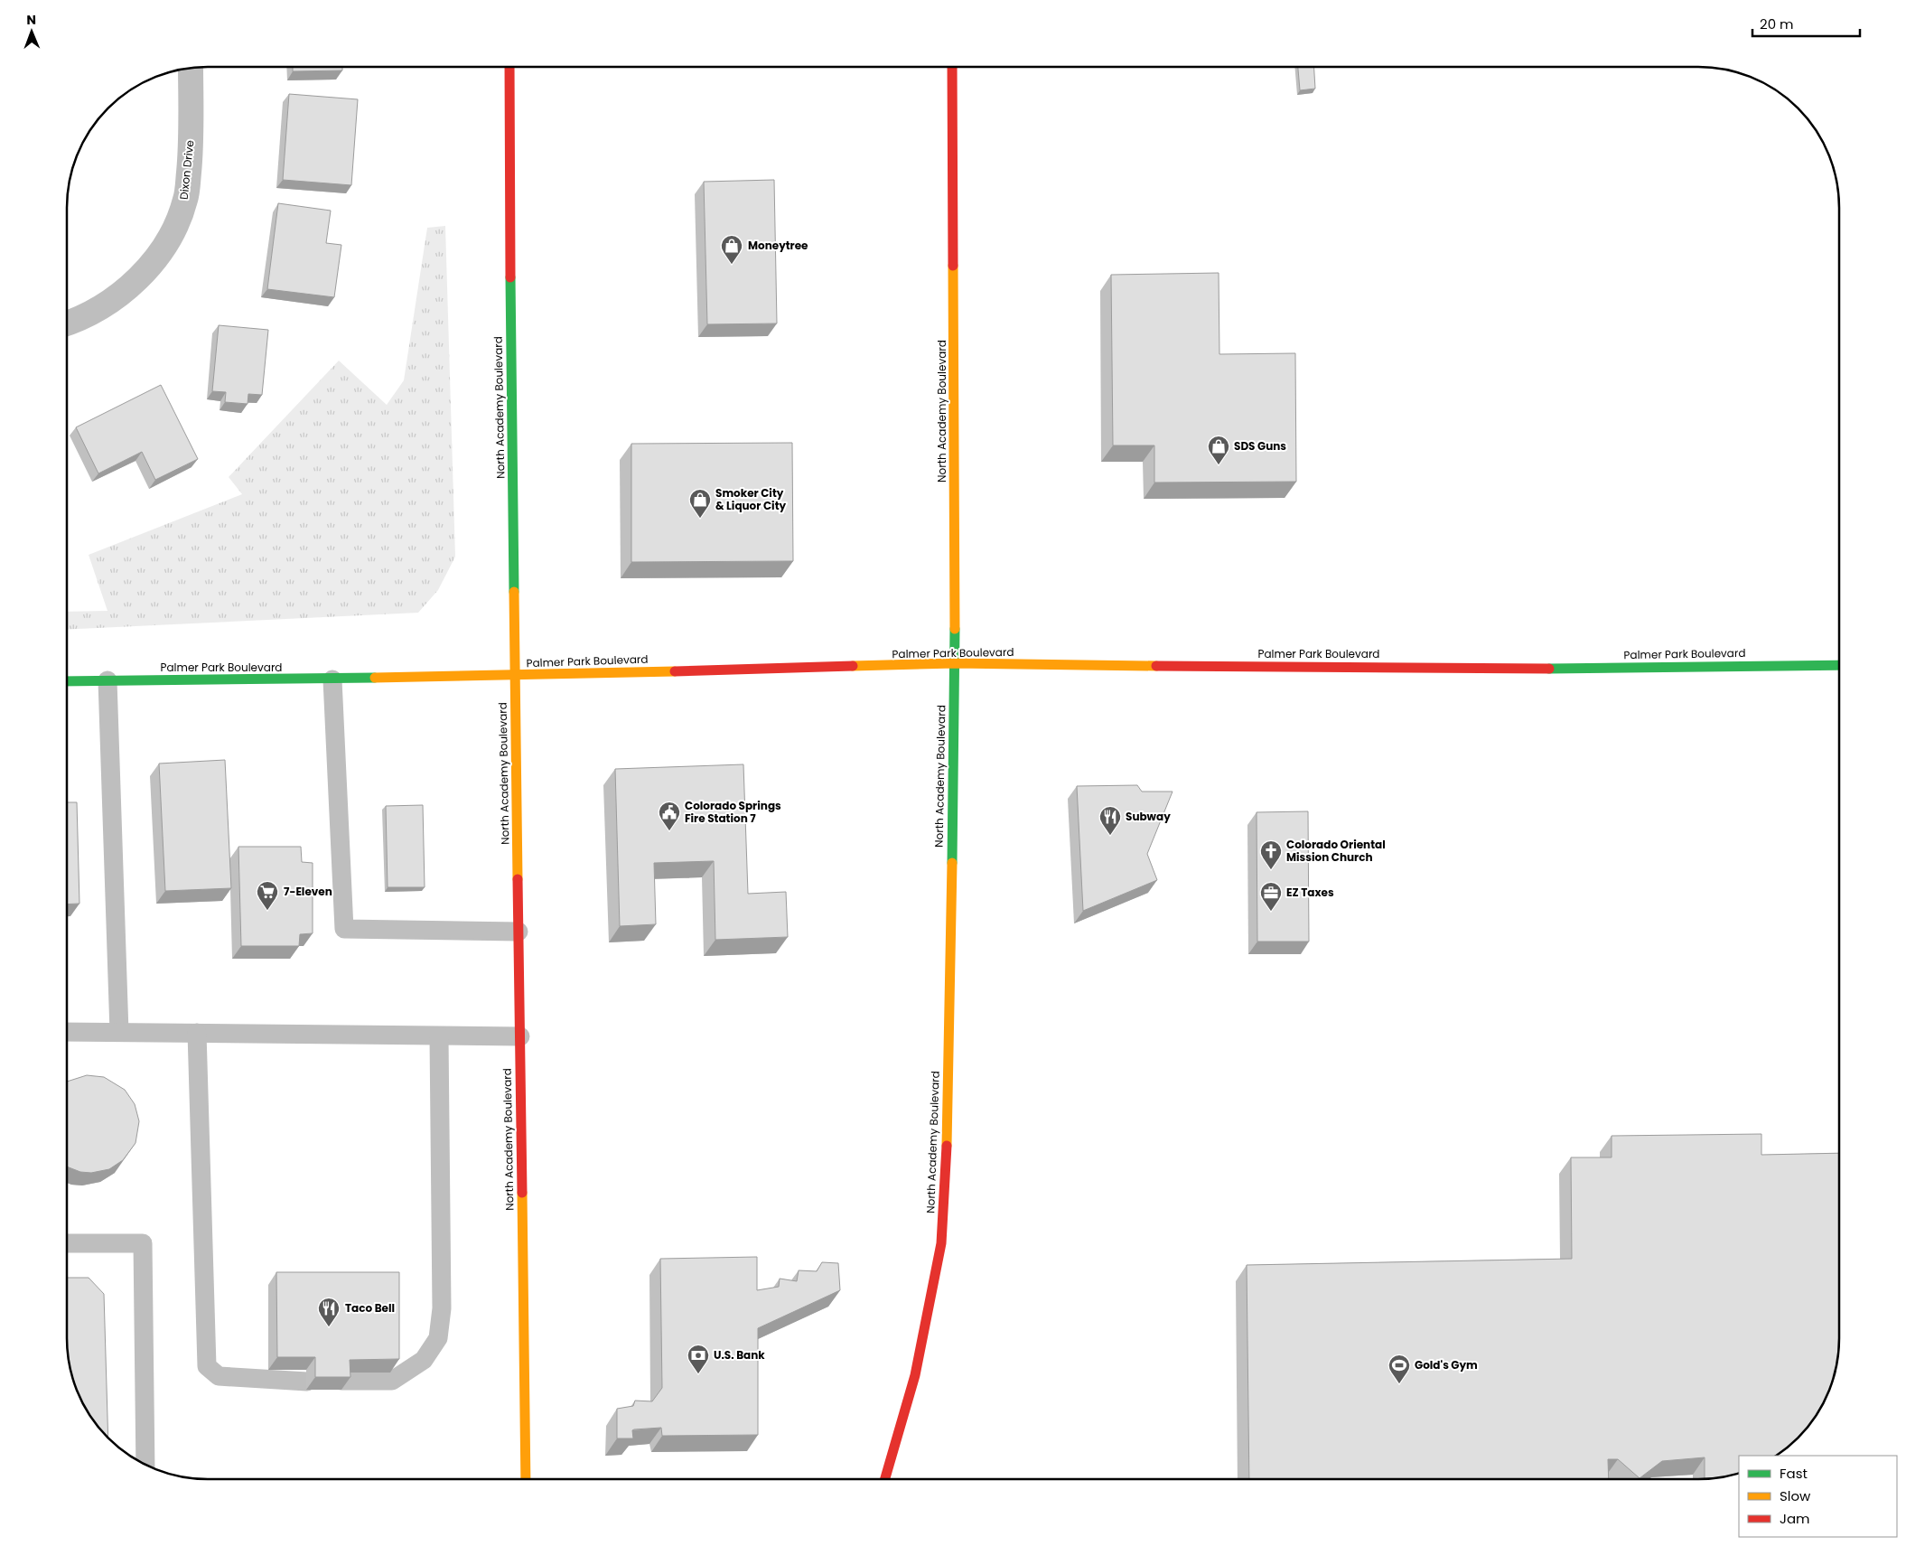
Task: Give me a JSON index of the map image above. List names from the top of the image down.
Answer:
{
  "streets": {
    "main road": ["North Academy Boulevard", "Palmer Park Boulevard"],
    "street": ["Dixon Drive"]
  },
  "crossings": [
    ["North Academy Boulevard", "Palmer Park Boulevard"]
  ],
  "places": {
    "shop": ["Moneytree", "SDS Guns", "Smoker City & Liquor City"],
    "public building": ["Colorado Springs Fire Station 7"],
    "restaurant": ["Subway", "Taco Bell"],
    "church": ["Colorado Oriental Mission Church"],
    "supermarket": ["7-Eleven"],
    "office": ["EZ Taxes"],
    "bank": ["U.S. Bank"],
    "sports": ["Gold's Gym"]
  },
  "legend": ["Fast", "Slow", "Jam"],
  "scale_bar": "20 m",
  "north": "top"
}
